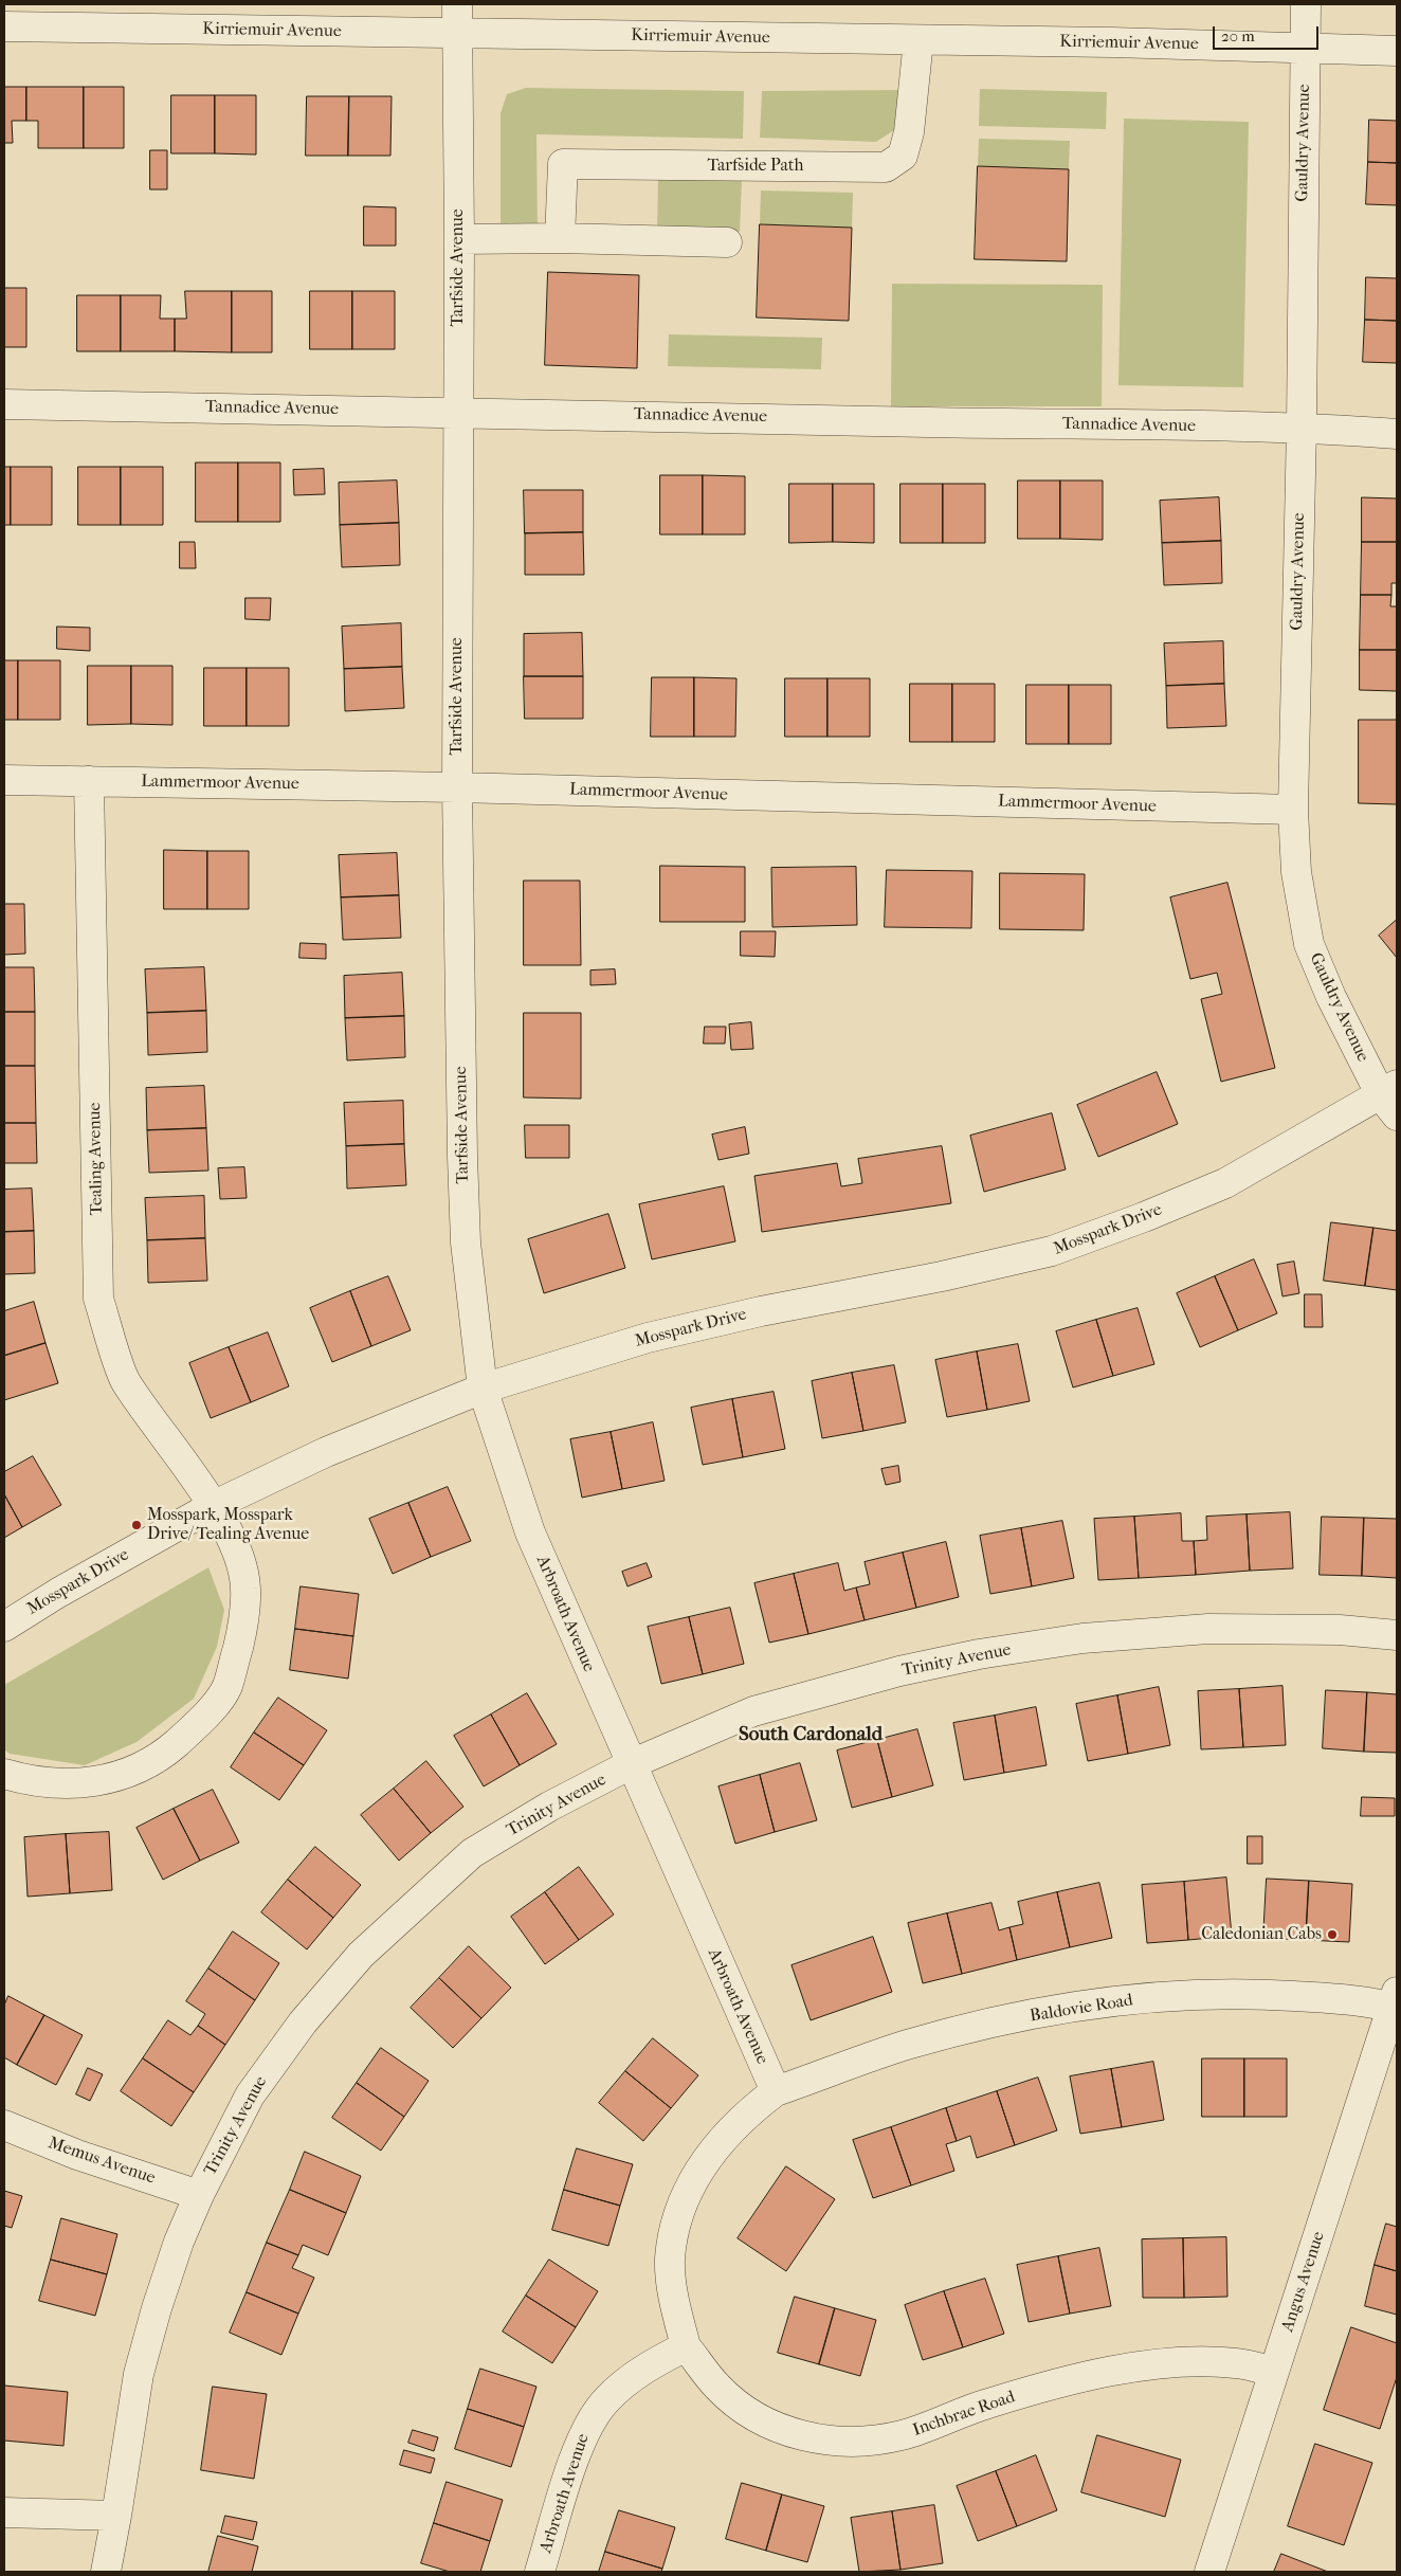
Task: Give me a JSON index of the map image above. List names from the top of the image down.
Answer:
{
  "streets": {
    "street": [
      "Kirriemuir Avenue",
      "Gauldry Avenue",
      "Tarfside Path",
      "Tarfside Avenue",
      "Tannadice Avenue",
      "Lammermoor Avenue",
      "Tealing Avenue",
      "Mosspark Drive",
      "Arbroath Avenue",
      "Trinity Avenue",
      "Baldovie Road",
      "Memus Avenue",
      "Angus Avenue",
      "Inchbrae Road"
    ]
  },
  "crossings": [
    ["Kirriemuir Avenue", "Gauldry Avenue"],
    ["Kirriemuir Avenue", "Tarfside Path"],
    ["Kirriemuir Avenue", "Tarfside Avenue"],
    ["Gauldry Avenue", "Tannadice Avenue"],
    ["Gauldry Avenue", "Lammermoor Avenue"],
    ["Gauldry Avenue", "Mosspark Drive"],
    ["Tarfside Avenue", "Tannadice Avenue"],
    ["Tarfside Avenue", "Lammermoor Avenue"],
    ["Tarfside Avenue", "Mosspark Drive"],
    ["Tarfside Avenue", "Arbroath Avenue"],
    ["Lammermoor Avenue", "Tealing Avenue"],
    ["Tealing Avenue", "Mosspark Drive"],
    ["Mosspark Drive", "Arbroath Avenue"],
    ["Arbroath Avenue", "Trinity Avenue"],
    ["Arbroath Avenue", "Baldovie Road"],
    ["Arbroath Avenue", "Inchbrae Road"],
    ["Trinity Avenue", "Memus Avenue"],
    ["Baldovie Road", "Angus Avenue"],
    ["Angus Avenue", "Inchbrae Road"]
  ],
  "districts": ["South Cardonald"],
  "places": ["Mosspark, Mosspark Drive/ Tealing Avenue", "Caledonian Cabs"],
  "scale_bar": "20 m"
}
